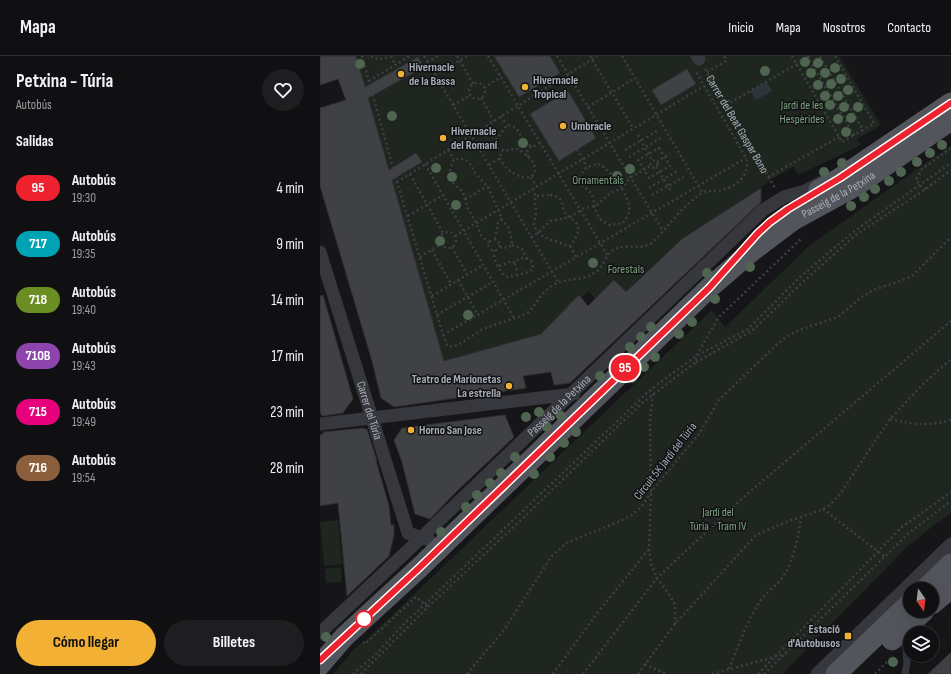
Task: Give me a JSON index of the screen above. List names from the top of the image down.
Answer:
{
  "streets": {
    "main road": ["Passeig de la Petxina"],
    "street": ["Carrer del Túria"],
    "path": ["Carrer del Beat Gaspar Bono", "Circuit 5K Jardí del Túria"]
  },
  "crossings": [
    ["Passeig de la Petxina", "Carrer del Túria"]
  ],
  "parks": [
    "Jardí de les Hespèrides",
    "Ornamentals",
    "Forestals",
    "Jardí del Túria - Tram IV"
  ],
  "places": {
    "other": [
      "Hivernacle de la Bassa",
      "Hivernacle Tropical",
      "Umbracle",
      "Hivernacle del Romaní",
      "Teatro de Marionetas La estrella",
      "Horno San Jose"
    ],
    "transit": ["Estació d'Autobusos"]
  },
  "lines": ["bus line 95"],
  "north": "bottom",
  "page": {
    "header": "Mapa",
    "nav": [
      "Inicio",
      "Mapa",
      "Nosotros",
      "Contacto"
    ],
    "heading": [
      ["Petxina - Túria", "Autobús"],
      "Salidas"
    ],
    "on_map": "95",
    "list": [
      {
        "mark": "95",
        "name": "Autobús",
        "note": "19:30",
        "value": "4 min"
      },
      {
        "mark": "717",
        "name": "Autobús",
        "note": "19:35",
        "value": "9 min"
      },
      {
        "mark": "718",
        "name": "Autobús",
        "note": "19:40",
        "value": "14 min"
      },
      {
        "mark": "710B",
        "name": "Autobús",
        "note": "19:43",
        "value": "17 min"
      },
      {
        "mark": "715",
        "name": "Autobús",
        "note": "19:49",
        "value": "23 min"
      },
      {
        "mark": "716",
        "name": "Autobús",
        "note": "19:54",
        "value": "28 min"
      }
    ],
    "buttons": ["Cómo llegar", "Billetes"]
  }
}
